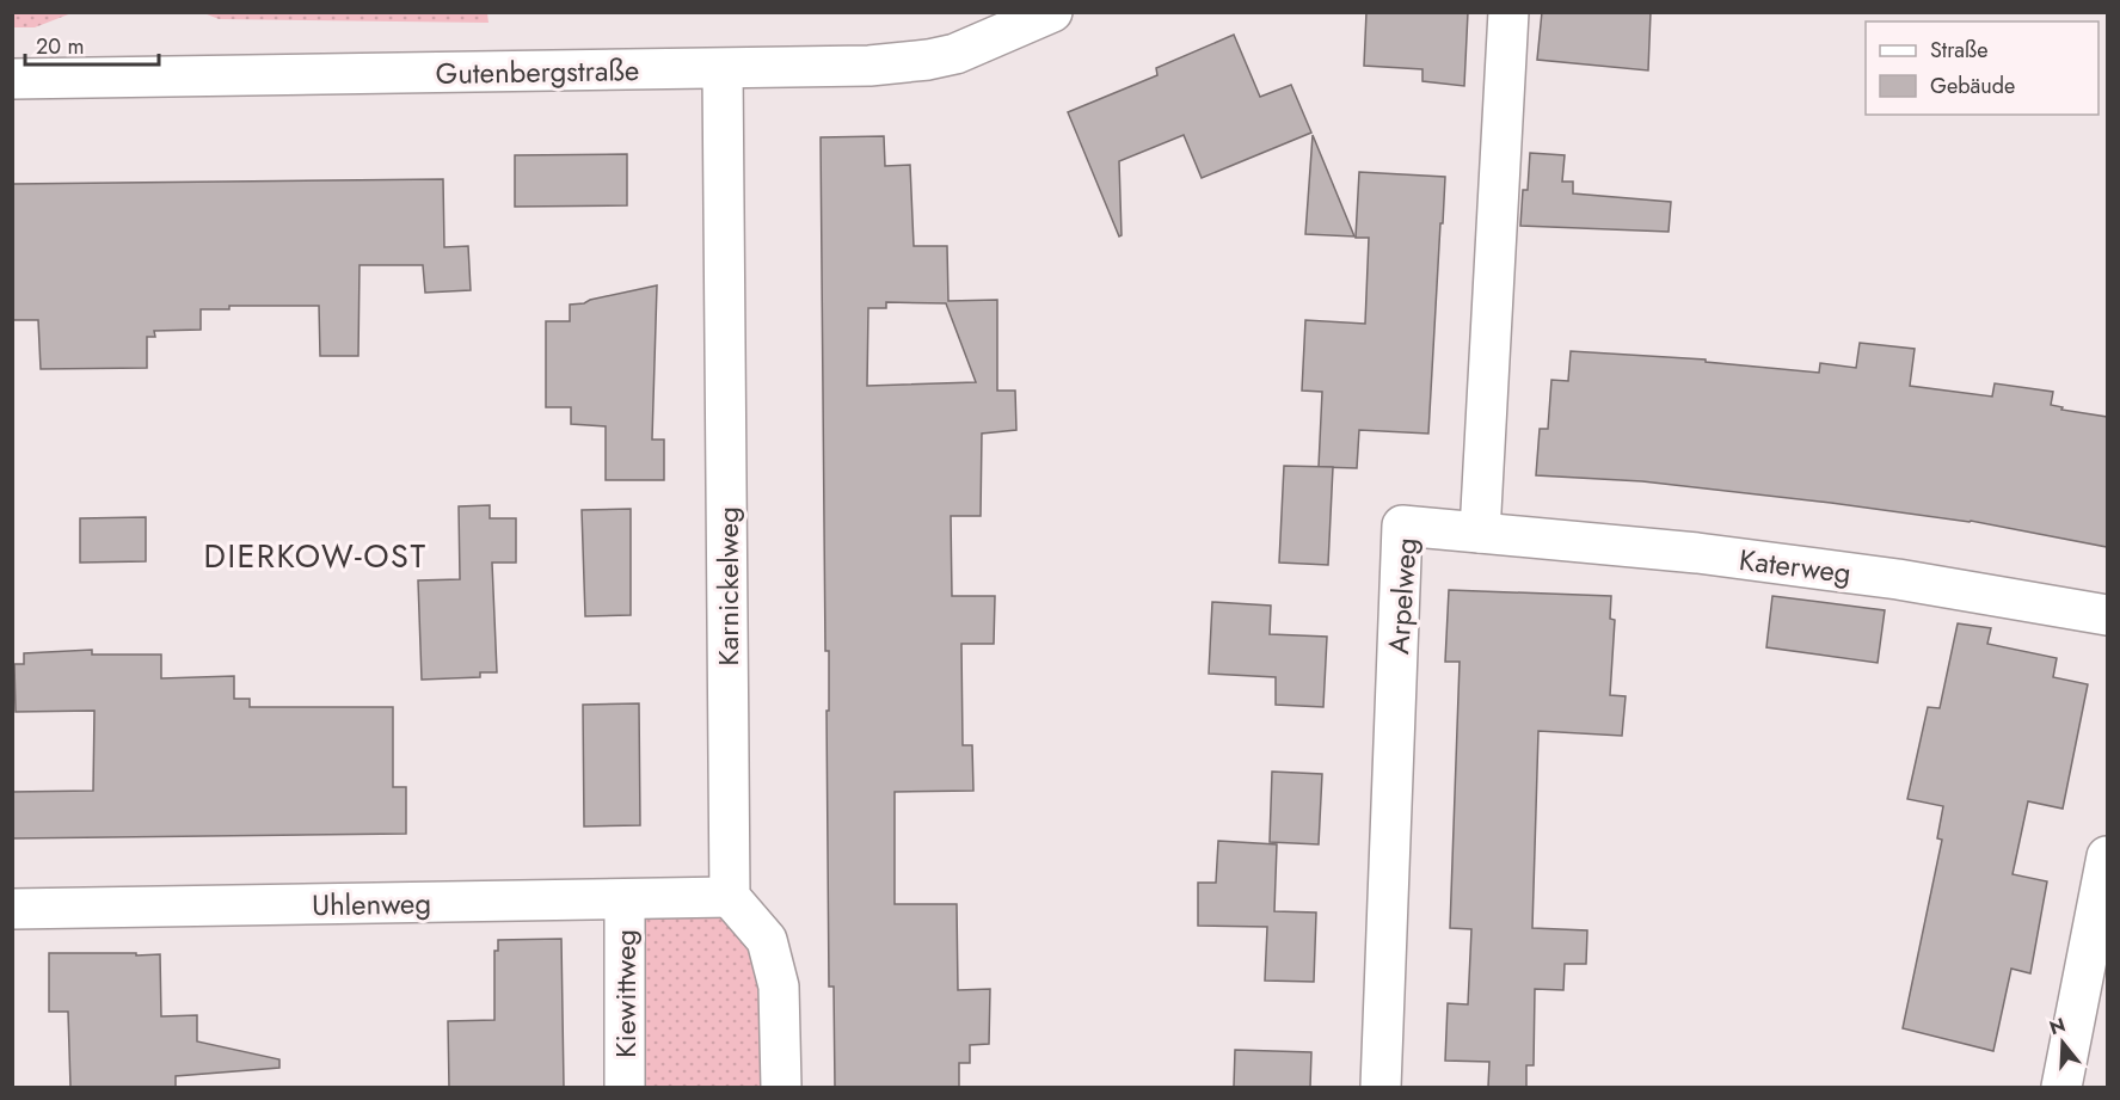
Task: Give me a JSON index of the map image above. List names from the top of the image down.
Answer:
{
  "streets": {
    "street": [
      "Gutenbergstraße",
      "Katerweg",
      "Karnickelweg",
      "Arpelweg",
      "Uhlenweg",
      "Kiewittweg"
    ]
  },
  "crossings": [
    ["Gutenbergstraße", "Karnickelweg"],
    ["Katerweg", "Arpelweg"],
    ["Karnickelweg", "Uhlenweg"],
    ["Uhlenweg", "Kiewittweg"]
  ],
  "districts": ["DIERKOW-OST"],
  "legend": ["Straße", "Gebäude"],
  "scale_bar": "20 m",
  "north": "top"
}
